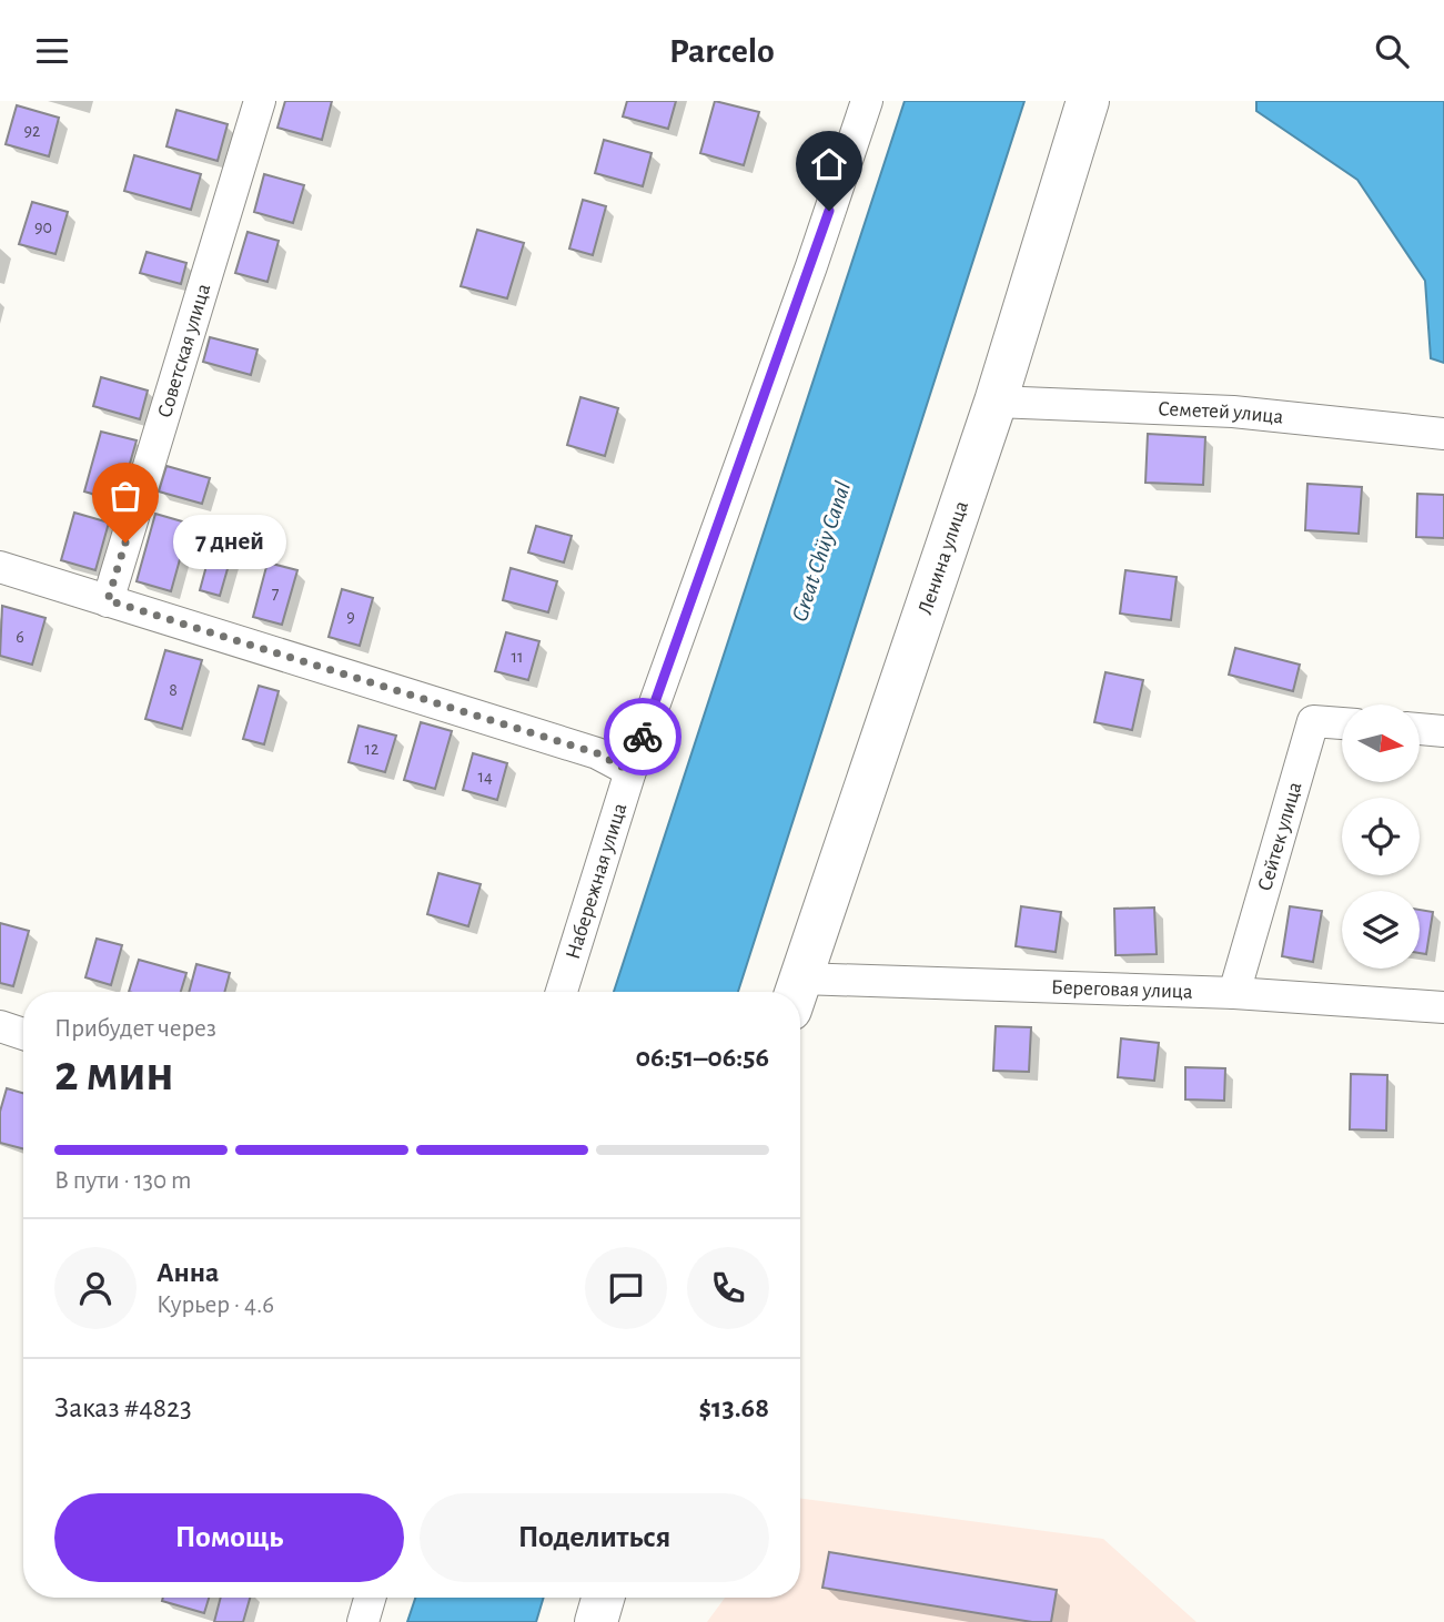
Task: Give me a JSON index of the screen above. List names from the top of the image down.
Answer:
{
  "streets": {
    "street": [
      "Советская улица",
      "Семетей улица",
      "Ленина улица",
      "Сейтек улица",
      "Набережная улица",
      "Береговая улица"
    ]
  },
  "crossings": [
    ["Семетей улица", "Ленина улица"],
    ["Сейтек улица", "Береговая улица"]
  ],
  "water": ["Great Chüy Canal"],
  "places": ["7 дней"],
  "house_numbers": [
    "92",
    "90",
    "7",
    "9",
    "6",
    "11",
    "8",
    "12",
    "14"
  ],
  "north": "right",
  "page": {
    "header": "Parcelo",
    "bubble": "7 дней",
    "heading": ["2 мин", "Прибудет через", "06:51–06:56"],
    "panel": [
      "Анна",
      "Курьер · 4.6",
      "Заказ #4823",
      "$13.68"
    ],
    "bar": "В пути · 130 m",
    "buttons": ["Помощь", "Поделиться"]
  }
}
